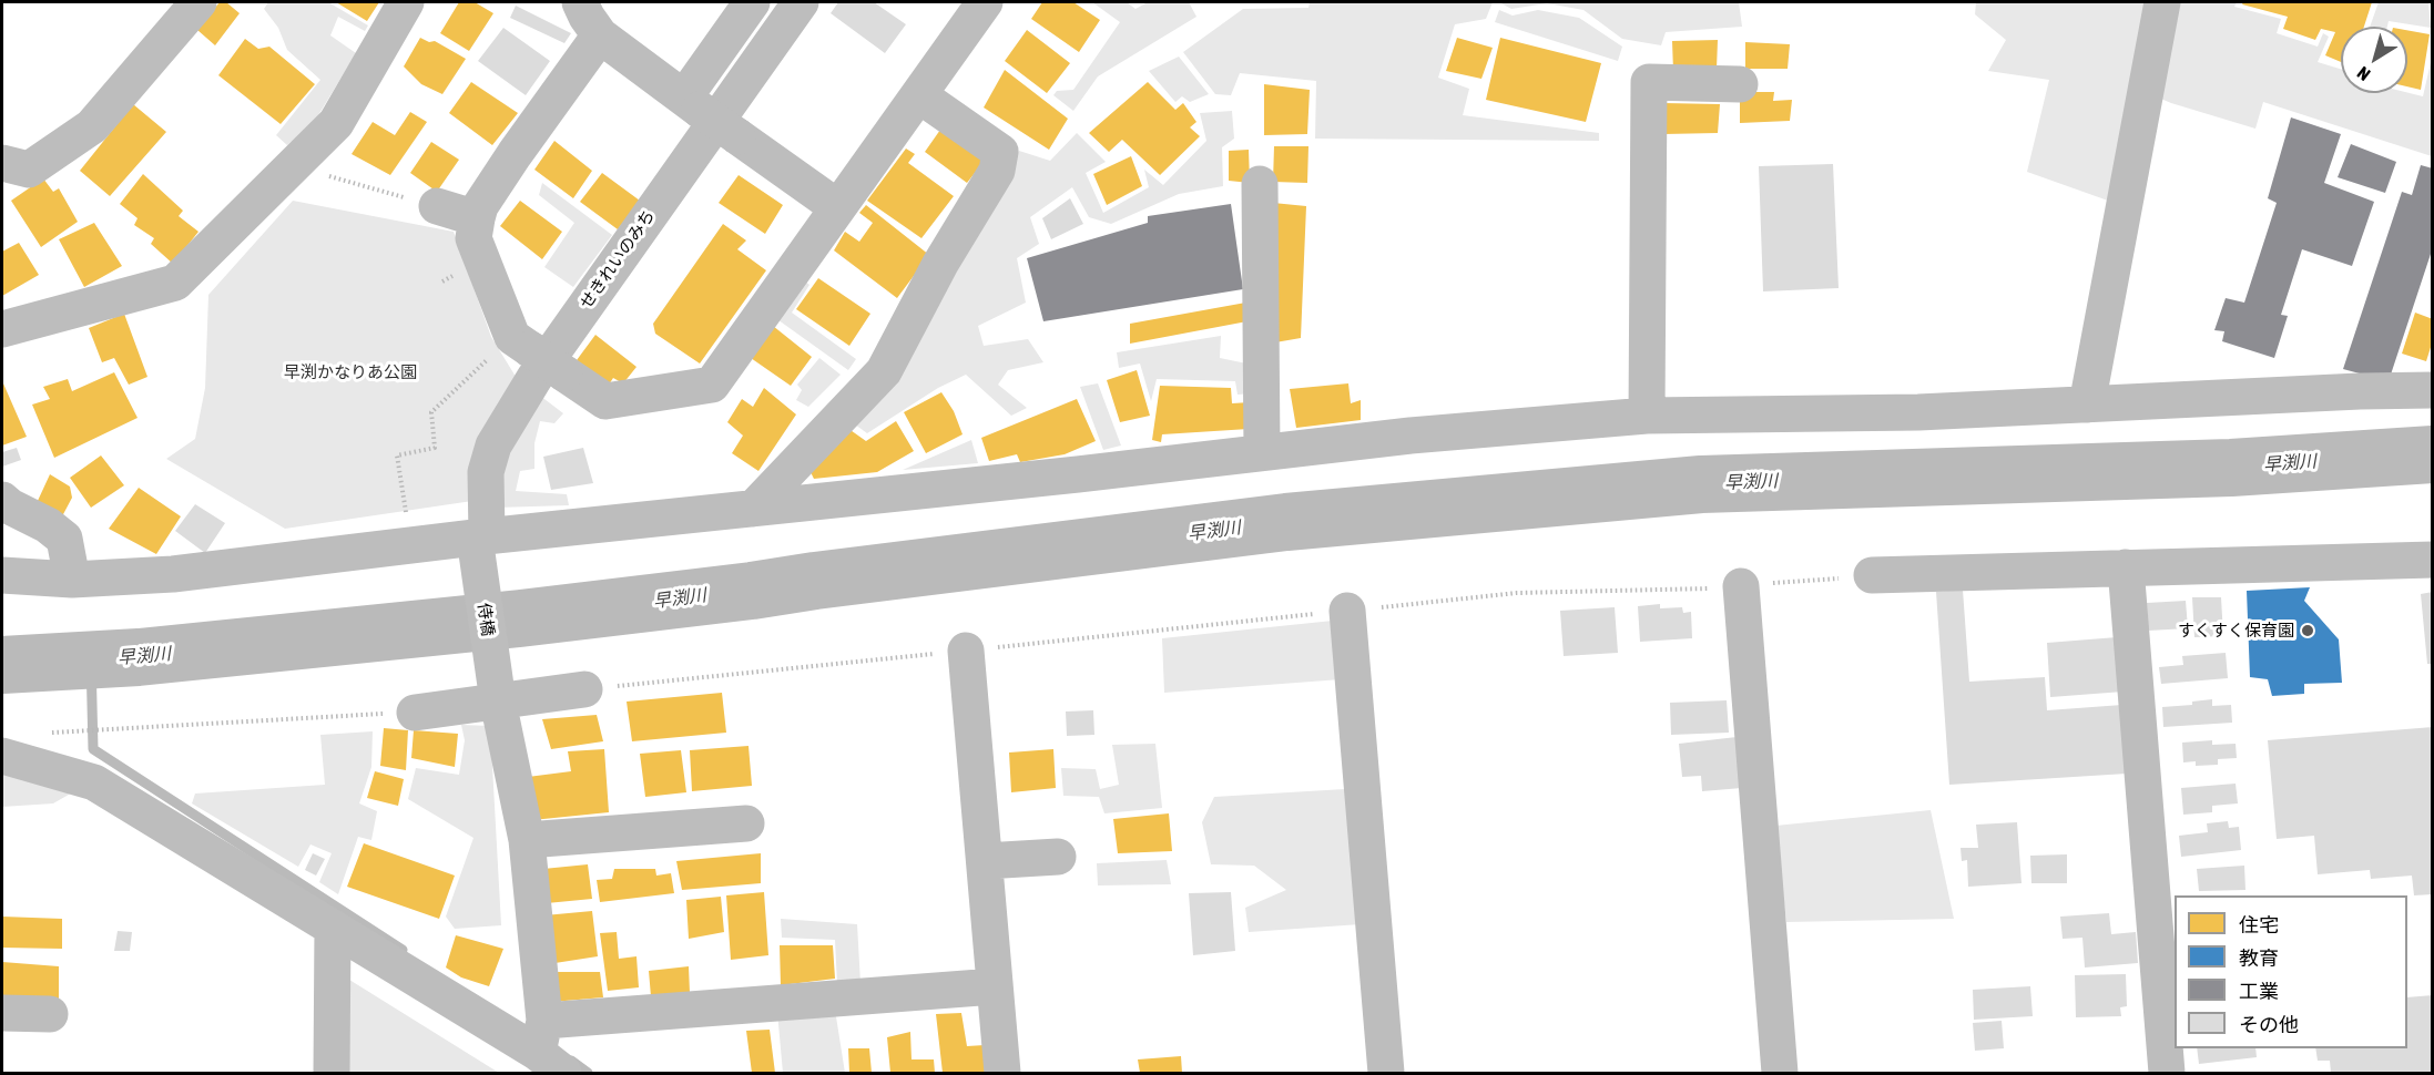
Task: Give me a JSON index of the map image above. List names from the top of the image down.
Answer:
{
  "streets": {
    "street": ["せきれいのみち", "侍橋"]
  },
  "crossings": [
    ["せきれいのみち", "侍橋"]
  ],
  "water": ["早渕川"],
  "parks": ["早渕かなりあ公園"],
  "places": ["すくすく保育園"],
  "legend": [
    "住宅",
    "教育",
    "工業",
    "その他"
  ],
  "north": "bottom left"
}
